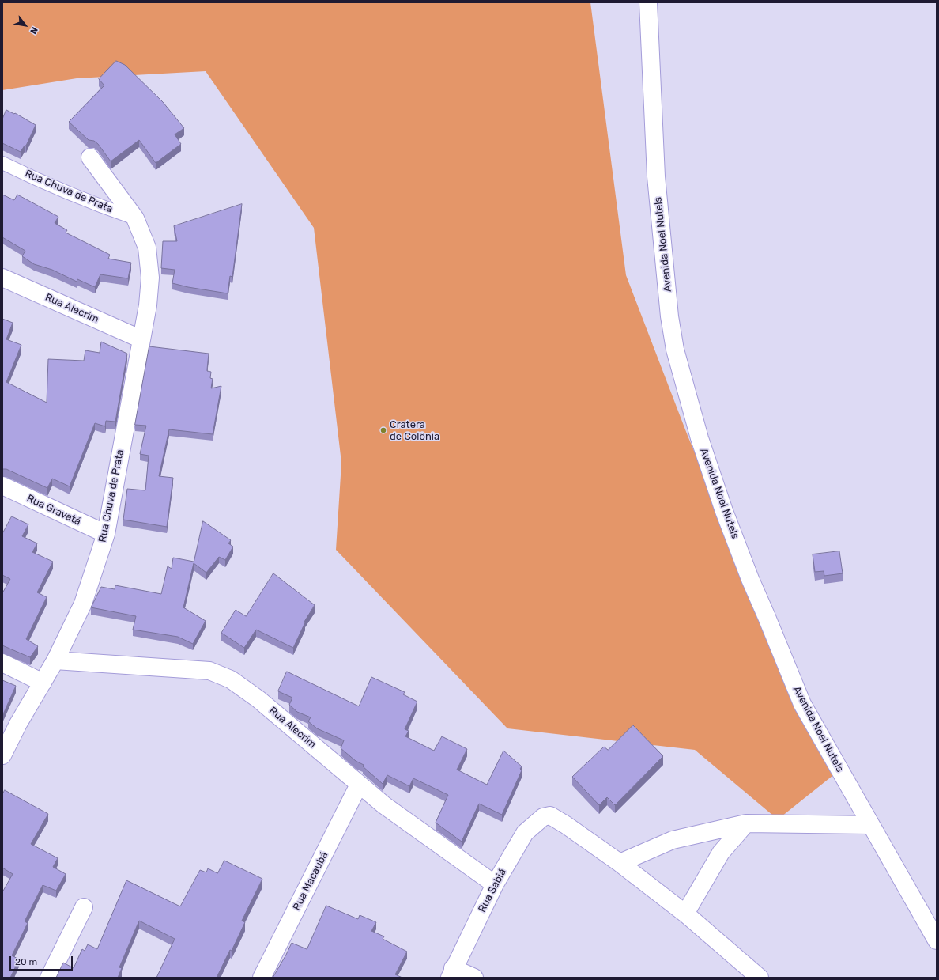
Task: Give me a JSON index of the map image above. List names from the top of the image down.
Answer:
{
  "streets": {
    "street": [
      "Rua Chuva de Prata",
      "Avenida Noel Nutels",
      "Rua Alecrim",
      "Rua Gravatá",
      "Rua Macaubá",
      "Rua Sabiá"
    ]
  },
  "crossings": [
    ["Rua Chuva de Prata", "Rua Alecrim"],
    ["Rua Chuva de Prata", "Rua Gravatá"],
    ["Rua Alecrim", "Rua Macaubá"],
    ["Rua Alecrim", "Rua Sabiá"]
  ],
  "places": ["Cratera de Colônia"],
  "scale_bar": "20 m",
  "north": "bottom right"
}
